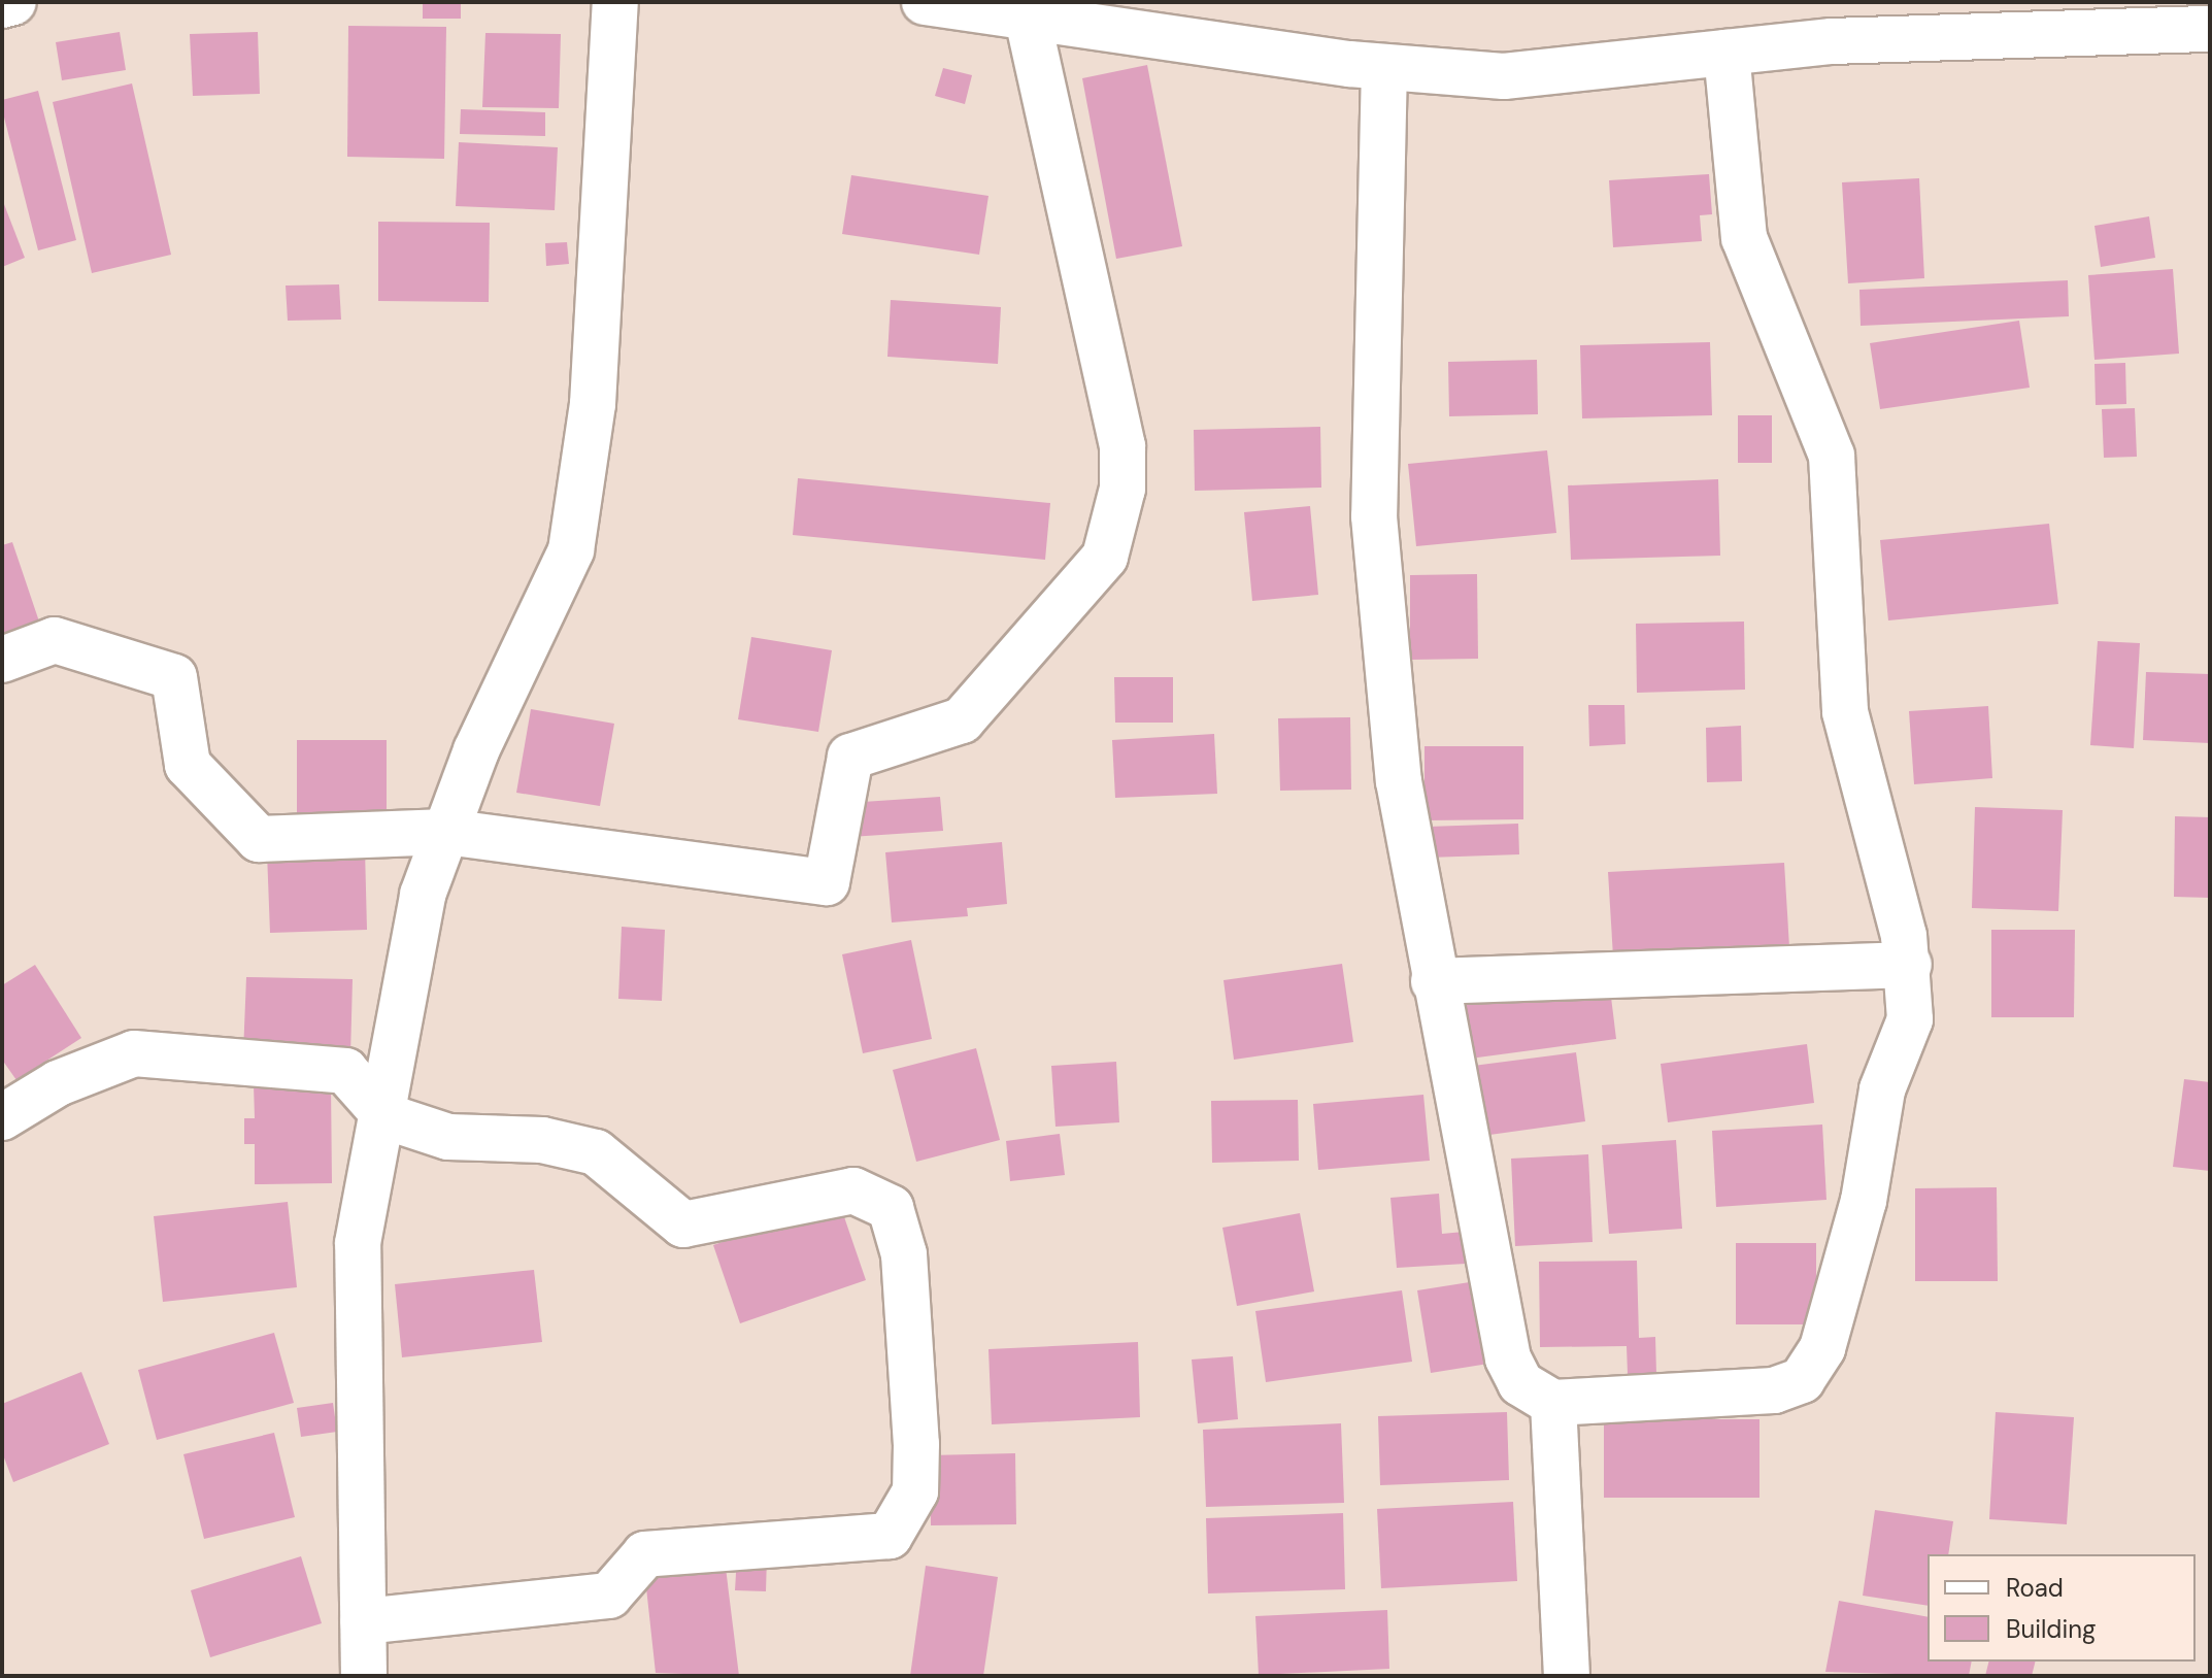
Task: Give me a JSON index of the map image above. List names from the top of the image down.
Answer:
{
  "legend": ["Road", "Building"]
}
